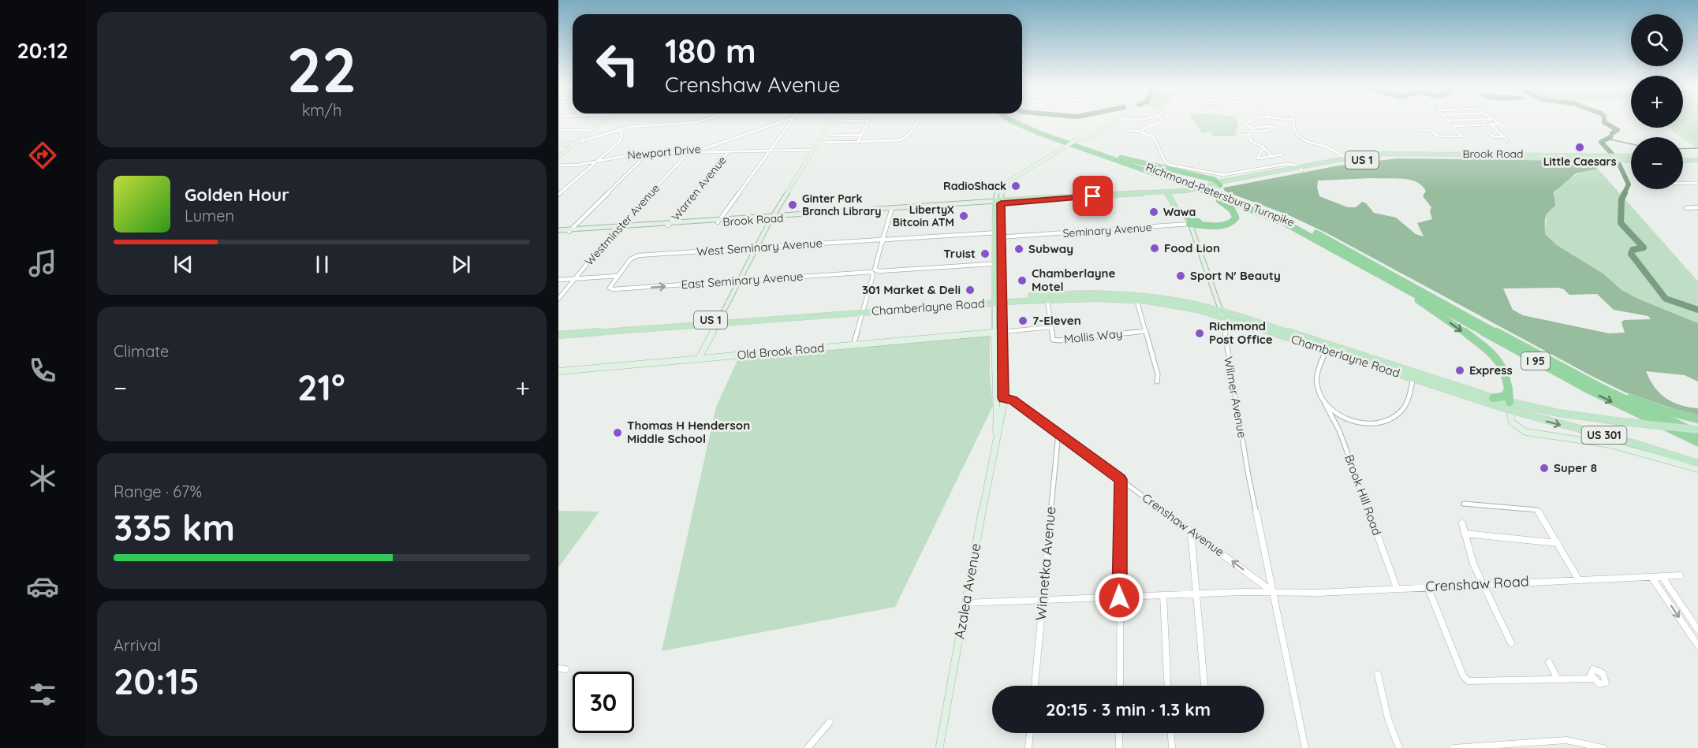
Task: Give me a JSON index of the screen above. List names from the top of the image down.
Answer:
{
  "streets": {
    "highway": ["Richmond-Petersburg Turnpike", "I 95"],
    "main road": [
      "Brook Road",
      "US 1",
      "Chamberlayne Road",
      "Old Brook Road",
      "Wilmer Avenue",
      "US 301",
      "Azalea Avenue"
    ],
    "street": [
      "Newport Drive",
      "Warren Avenue",
      "Westminster Avenue",
      "Seminary Avenue",
      "West Seminary Avenue",
      "East Seminary Avenue",
      "Mollis Way",
      "Brook Hill Road",
      "Crenshaw Avenue",
      "Winnetka Avenue",
      "Crenshaw Road"
    ]
  },
  "crossings": [
    ["Newport Drive", "Westminster Avenue"],
    ["Brook Road", "Warren Avenue"],
    ["Brook Road", "Westminster Avenue"],
    ["Brook Road", "Wilmer Avenue"],
    ["Brook Road", "Azalea Avenue"],
    ["US 1", "Chamberlayne Road"],
    ["Richmond-Petersburg Turnpike", "I 95"],
    ["Seminary Avenue", "West Seminary Avenue"],
    ["Seminary Avenue", "Wilmer Avenue"],
    ["West Seminary Avenue", "East Seminary Avenue"],
    ["West Seminary Avenue", "Azalea Avenue"],
    ["East Seminary Avenue", "Azalea Avenue"],
    ["Chamberlayne Road", "Mollis Way"],
    ["Chamberlayne Road", "I 95"],
    ["Chamberlayne Road", "Wilmer Avenue"],
    ["Chamberlayne Road", "Azalea Avenue"],
    ["Old Brook Road", "Azalea Avenue"],
    ["Wilmer Avenue", "Crenshaw Avenue"],
    ["Wilmer Avenue", "Crenshaw Road"],
    ["Brook Hill Road", "Crenshaw Road"],
    ["Crenshaw Avenue", "Winnetka Avenue"],
    ["Crenshaw Avenue", "Crenshaw Road"],
    ["Crenshaw Avenue", "Azalea Avenue"]
  ],
  "places": [
    "Little Caesars",
    "RadioShack",
    "Ginter Park Branch Library",
    "Wawa",
    "LibertyX Bitcoin ATM",
    "Food Lion",
    "Subway",
    "Truist",
    "Sport N' Beauty",
    "Chamberlayne Motel",
    "301 Market & Deli",
    "7-Eleven",
    "Richmond Post Office",
    "Express",
    "Thomas H Henderson Middle School",
    "Super 8"
  ],
  "page": {
    "tabs": "20:12",
    "tile": [
      ["22", "km/h"],
      "Climate",
      ["Range · 67%", "335 km"],
      ["Arrival", "20:15"]
    ],
    "map_buttons": ["+", "−"],
    "turn": ["180 m", "Crenshaw Avenue"],
    "song": ["Golden Hour", "Lumen"],
    "heat": ["−", "21°", "+"],
    "limit": "30",
    "trip": "20:15 · 3 min · 1.3 km"
  }
}
